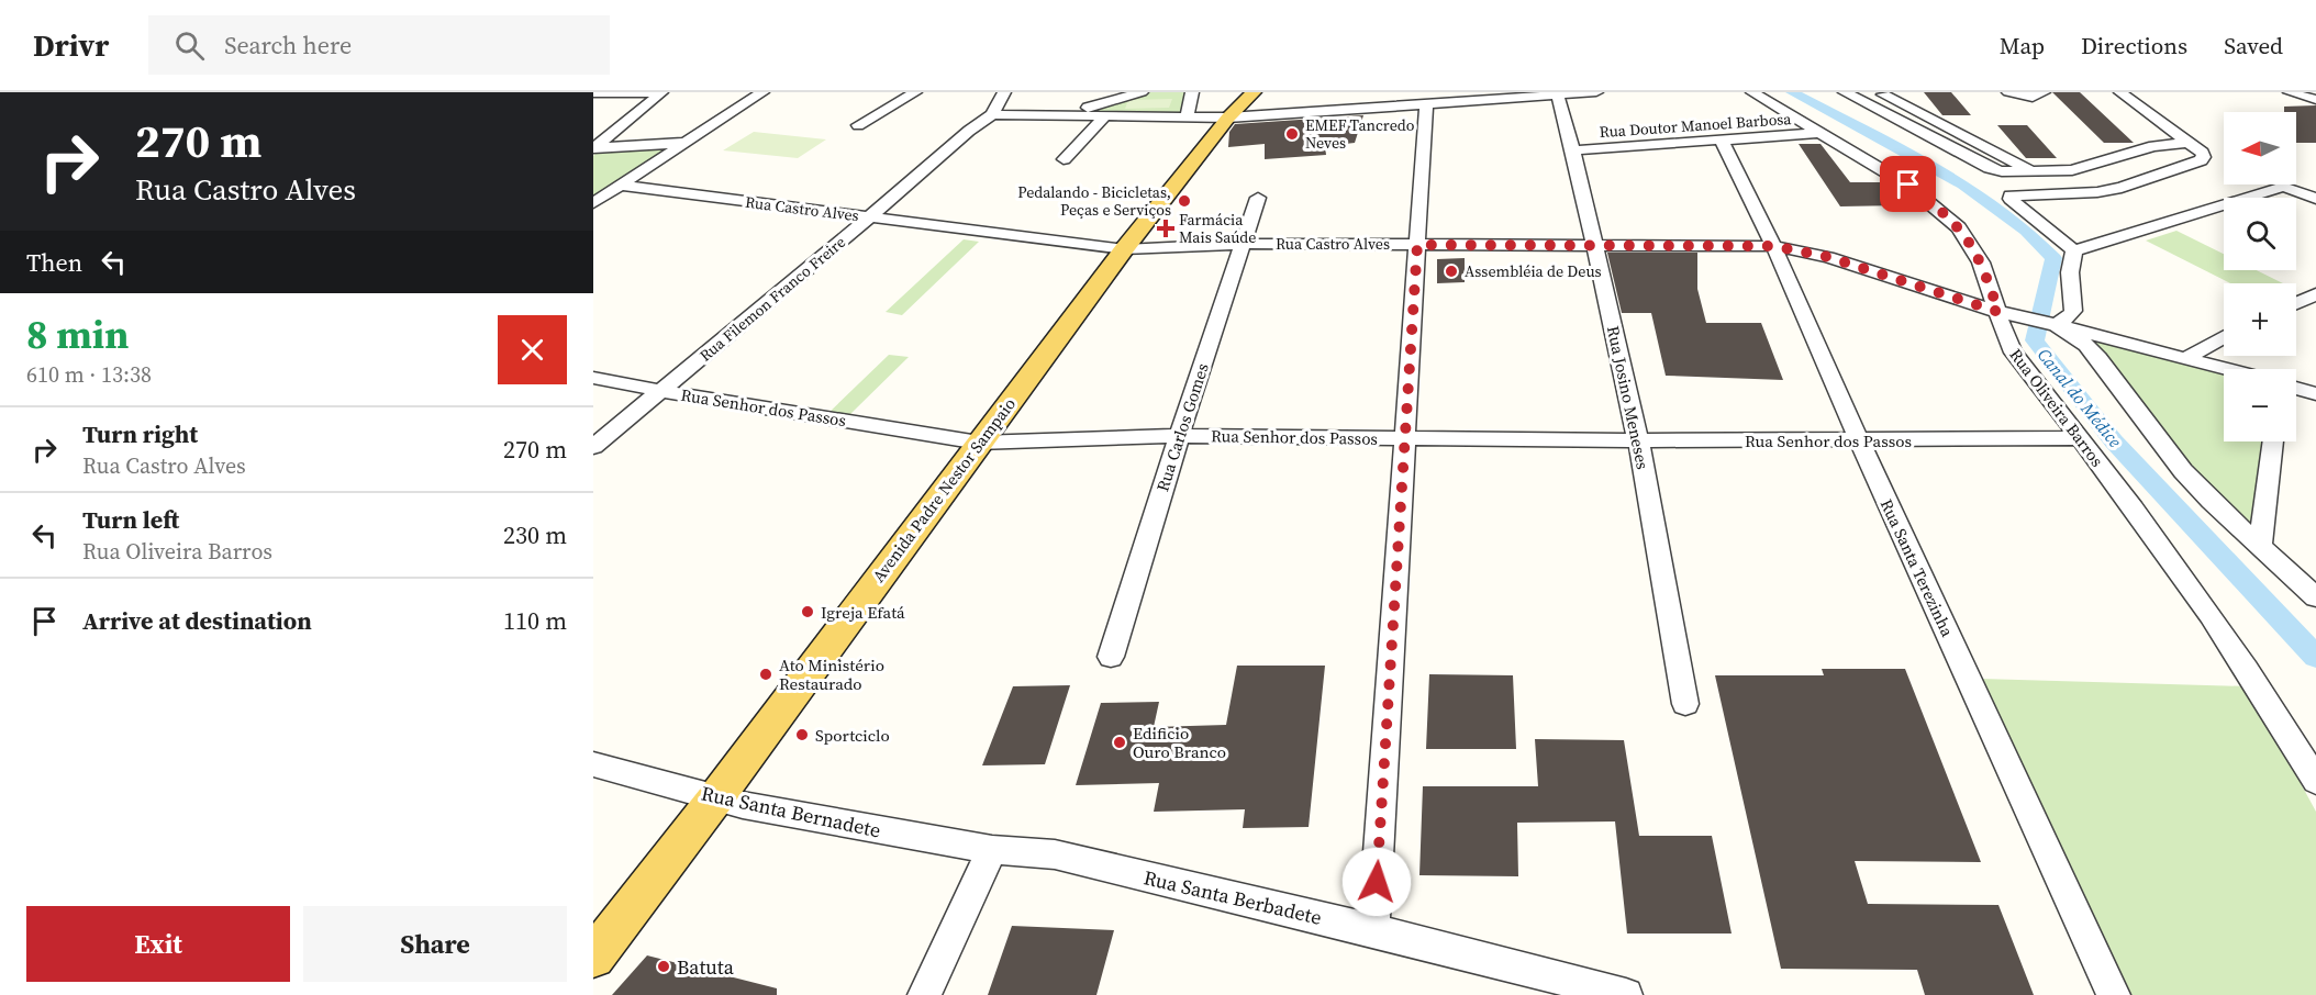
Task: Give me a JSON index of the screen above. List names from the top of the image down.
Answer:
{
  "streets": {
    "main road": ["Avenida Padre Nestor Sampaio"],
    "street": [
      "Rua Doutor Manoel Barbosa",
      "Rua Castro Alves",
      "Rua Filemon Franco Freire",
      "Rua Josino Meneses",
      "Rua Senhor dos Passos",
      "Rua Oliveira Barros",
      "Rua Carlos Gomes",
      "Rua Santa Terezinha",
      "Rua Santa Bernadete",
      "Rua Santa Berbadete"
    ]
  },
  "crossings": [
    ["Rua Doutor Manoel Barbosa", "Rua Josino Meneses"],
    ["Rua Doutor Manoel Barbosa", "Rua Oliveira Barros"],
    ["Rua Doutor Manoel Barbosa", "Rua Santa Terezinha"],
    ["Rua Castro Alves", "Rua Filemon Franco Freire"],
    ["Rua Castro Alves", "Rua Josino Meneses"],
    ["Rua Castro Alves", "Rua Oliveira Barros"],
    ["Rua Castro Alves", "Rua Carlos Gomes"],
    ["Rua Castro Alves", "Avenida Padre Nestor Sampaio"],
    ["Rua Castro Alves", "Rua Santa Terezinha"],
    ["Rua Filemon Franco Freire", "Rua Senhor dos Passos"],
    ["Rua Josino Meneses", "Rua Senhor dos Passos"],
    ["Rua Senhor dos Passos", "Rua Oliveira Barros"],
    ["Rua Senhor dos Passos", "Rua Carlos Gomes"],
    ["Rua Senhor dos Passos", "Avenida Padre Nestor Sampaio"],
    ["Rua Senhor dos Passos", "Rua Santa Terezinha"],
    ["Avenida Padre Nestor Sampaio", "Rua Santa Bernadete"],
    ["Rua Santa Bernadete", "Rua Santa Berbadete"]
  ],
  "water": ["Canal do Médice"],
  "places": {
    "other": [
      "EMEF Tancredo Neves",
      "Pedalando - Bicicletas, Peças e Serviços",
      "Assembléia de Deus",
      "Igreja Efatá",
      "Ato Ministério Restaurado",
      "Sportciclo",
      "Edificio Ouro Branco",
      "Batuta"
    ],
    "health": ["Farmácia Mais Saúde"]
  },
  "north": "left",
  "page": {
    "header": "Drivr",
    "search": "Search here",
    "nav": ["Map", "Directions", "Saved"],
    "turn": ["270 m", "Rua Castro Alves"],
    "map_buttons": ["+", "−"],
    "then": "Then",
    "heading": ["8 min", "610 m · 13:38"],
    "list": [
      {
        "name": "Turn right",
        "note": "Rua Castro Alves",
        "value": "270 m"
      },
      {
        "name": "Turn left",
        "note": "Rua Oliveira Barros",
        "value": "230 m"
      },
      {
        "name": "Arrive at destination",
        "value": "110 m"
      }
    ],
    "buttons": ["Exit", "Share"]
  }
}
